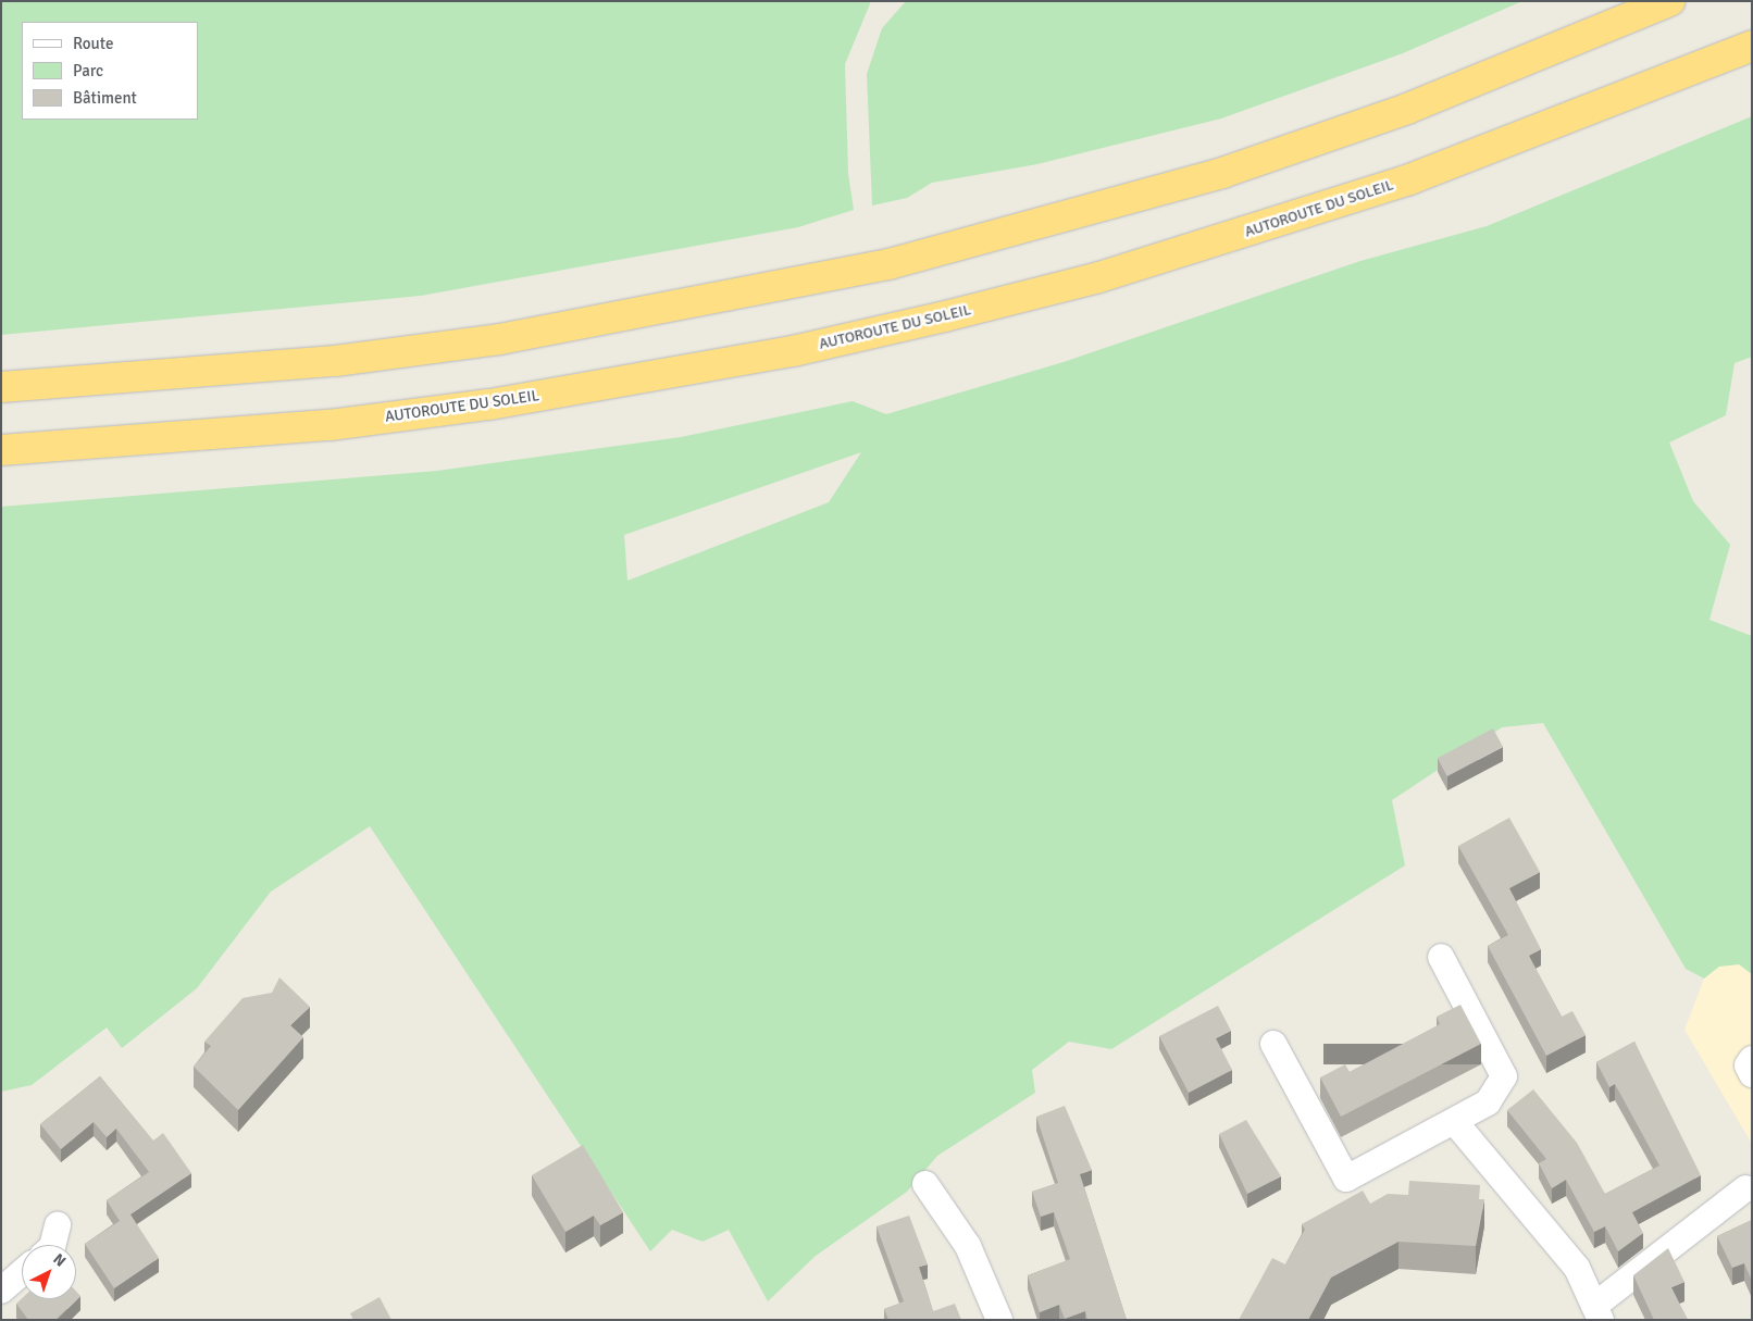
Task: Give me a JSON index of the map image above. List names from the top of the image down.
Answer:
{
  "streets": {
    "highway": ["AUTOROUTE DU SOLEIL"]
  },
  "legend": ["Route", "Parc", "Bâtiment"],
  "north": "top right"
}
